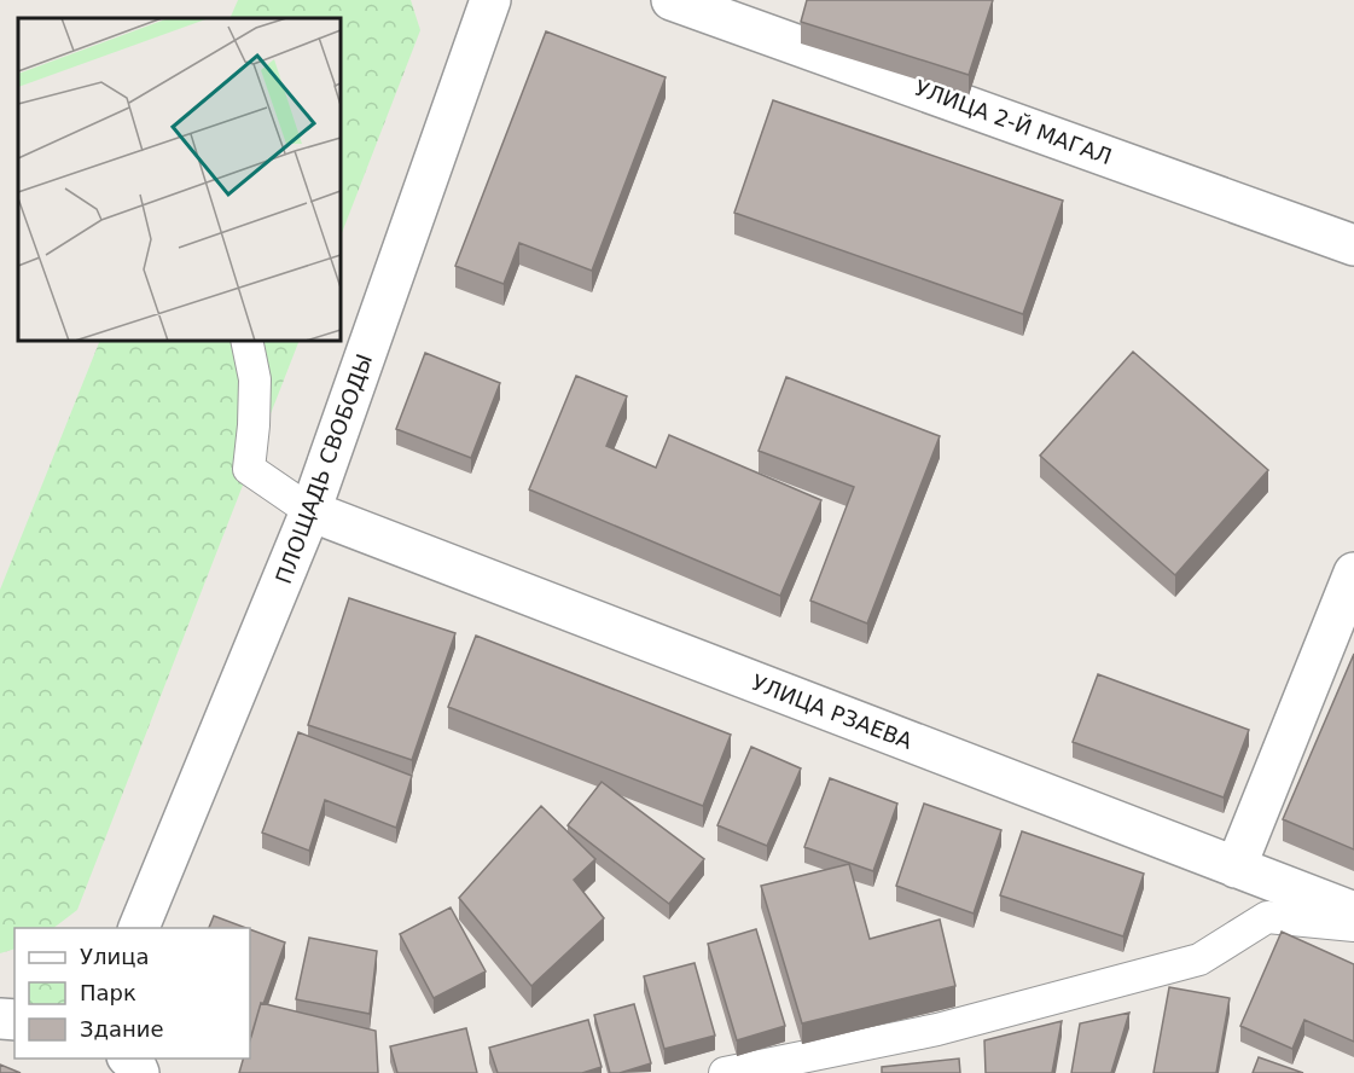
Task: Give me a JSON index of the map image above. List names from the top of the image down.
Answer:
{
  "streets": {
    "street": ["УЛИЦА 2-Й МАГАЛ", "ПЛОЩАДЬ СВОБОДЫ", "УЛИЦА РЗАЕВА"]
  },
  "crossings": [
    ["ПЛОЩАДЬ СВОБОДЫ", "УЛИЦА РЗАЕВА"]
  ],
  "legend": ["Улица", "Парк", "Здание"]
}
